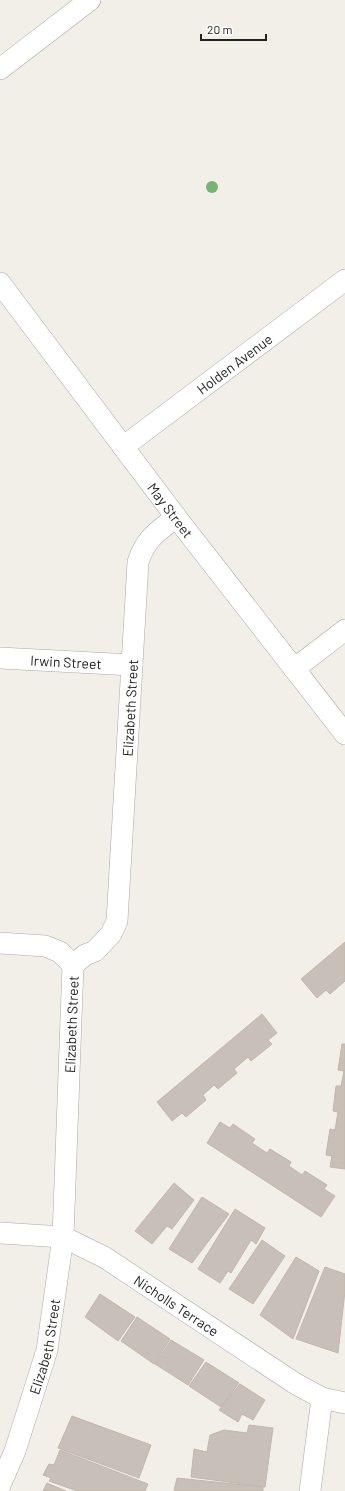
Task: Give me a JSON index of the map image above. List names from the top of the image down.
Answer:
{
  "streets": {
    "street": [
      "Holden Avenue",
      "May Street",
      "Irwin Street",
      "Elizabeth Street",
      "Nicholls Terrace"
    ]
  },
  "crossings": [
    ["Holden Avenue", "May Street"],
    ["May Street", "Elizabeth Street"],
    ["Irwin Street", "Elizabeth Street"],
    ["Elizabeth Street", "Nicholls Terrace"]
  ],
  "scale_bar": "20 m"
}
